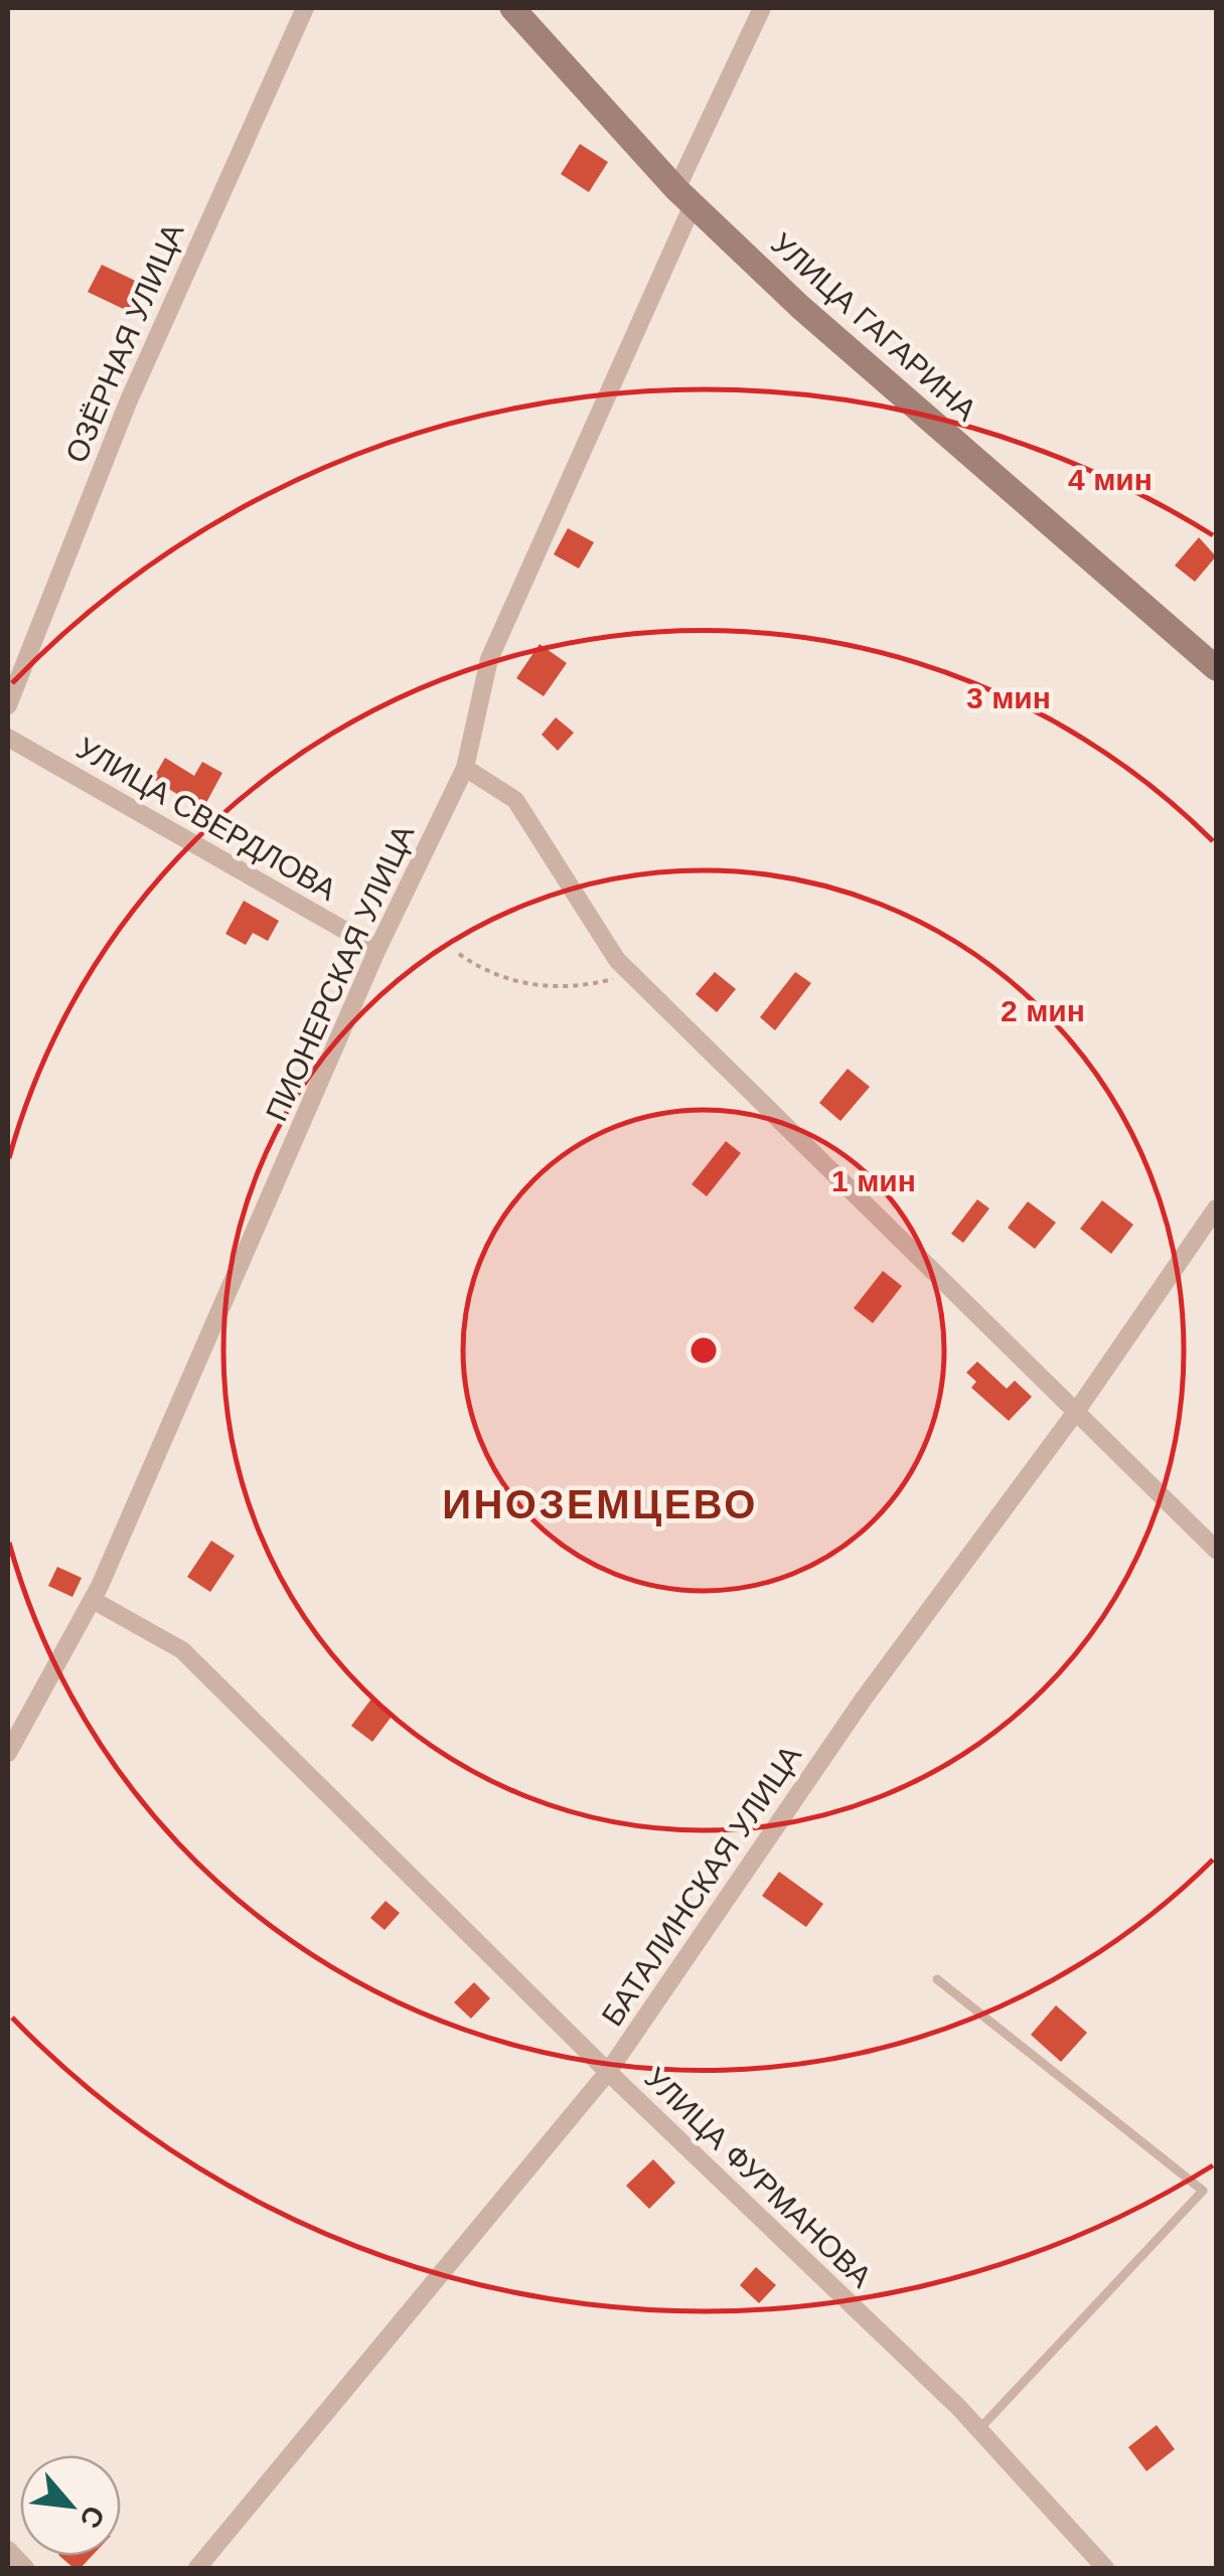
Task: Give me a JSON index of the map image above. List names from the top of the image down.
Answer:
{
  "streets": {
    "main road": ["УЛИЦА ГАГАРИНА"],
    "street": [
      "ОЗЁРНАЯ УЛИЦА",
      "УЛИЦА СВЕРДЛОВА",
      "ПИОНЕРСКАЯ УЛИЦА",
      "БАТАЛИНСКАЯ УЛИЦА",
      "УЛИЦА ФУРМАНОВА"
    ]
  },
  "crossings": [
    ["УЛИЦА ГАГАРИНА", "ПИОНЕРСКАЯ УЛИЦА"],
    ["УЛИЦА СВЕРДЛОВА", "ПИОНЕРСКАЯ УЛИЦА"],
    ["ПИОНЕРСКАЯ УЛИЦА", "УЛИЦА ФУРМАНОВА"],
    ["БАТАЛИНСКАЯ УЛИЦА", "УЛИЦА ФУРМАНОВА"]
  ],
  "districts": ["ИНОЗЕМЦЕВО"],
  "north": "bottom right",
  "rings": [
    "4 мин",
    "3 мин",
    "2 мин",
    "1 мин"
  ]
}
